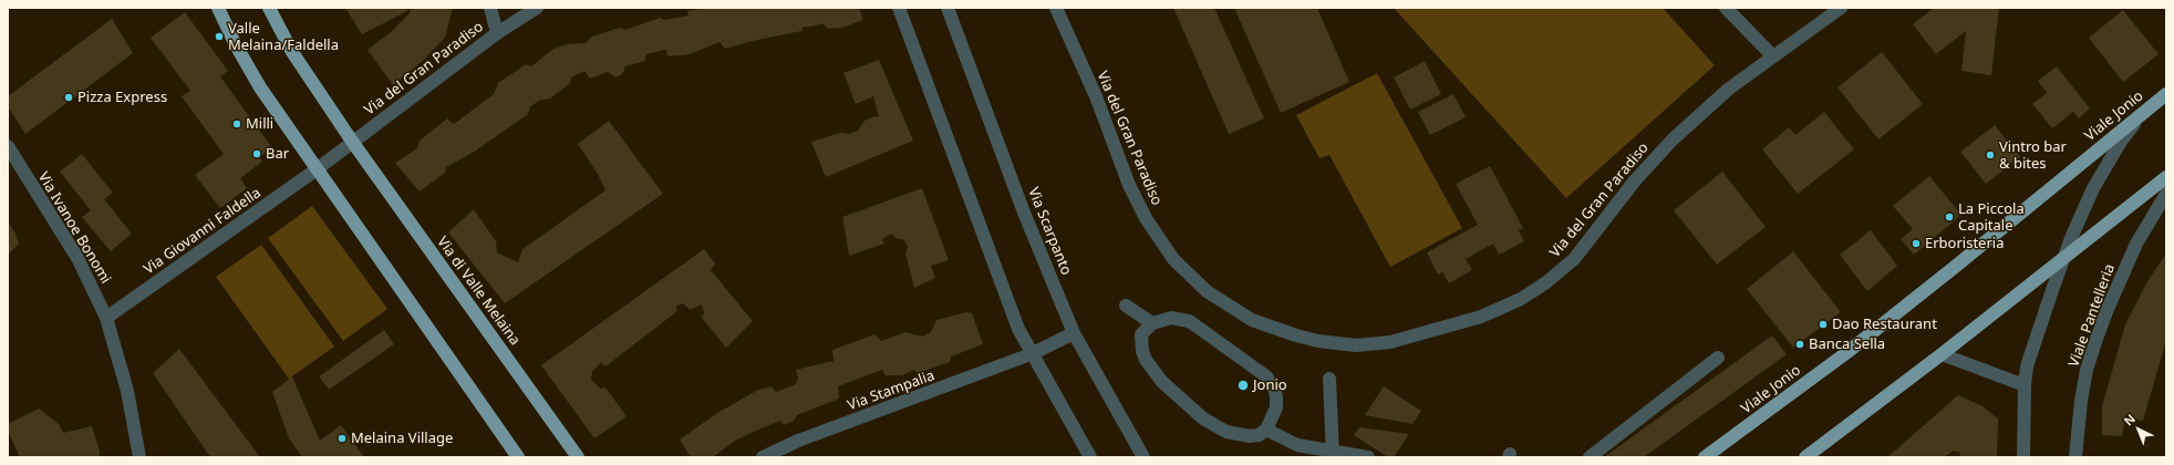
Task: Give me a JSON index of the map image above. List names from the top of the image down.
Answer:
{
  "streets": {
    "main road": ["Viale Jonio", "Via di Valle Melaina"],
    "street": [
      "Via del Gran Paradiso",
      "Via Ivanoe Bonomi",
      "Via Giovanni Faldella",
      "Via Scarpanto",
      "Viale Pantelleria",
      "Via Stampalia"
    ]
  },
  "crossings": [
    ["Via del Gran Paradiso", "Via di Valle Melaina"],
    ["Via Ivanoe Bonomi", "Via Giovanni Faldella"],
    ["Via Scarpanto", "Via Stampalia"]
  ],
  "places": [
    "Valle Melaina/Faldella",
    "Pizza Express",
    "Milli",
    "Bar",
    "Vintro bar & bites",
    "La Piccola Capitale",
    "Erboristeria",
    "Dao Restaurant",
    "Banca Sella",
    "Jonio",
    "Melaina Village"
  ],
  "north": "top left"
}
